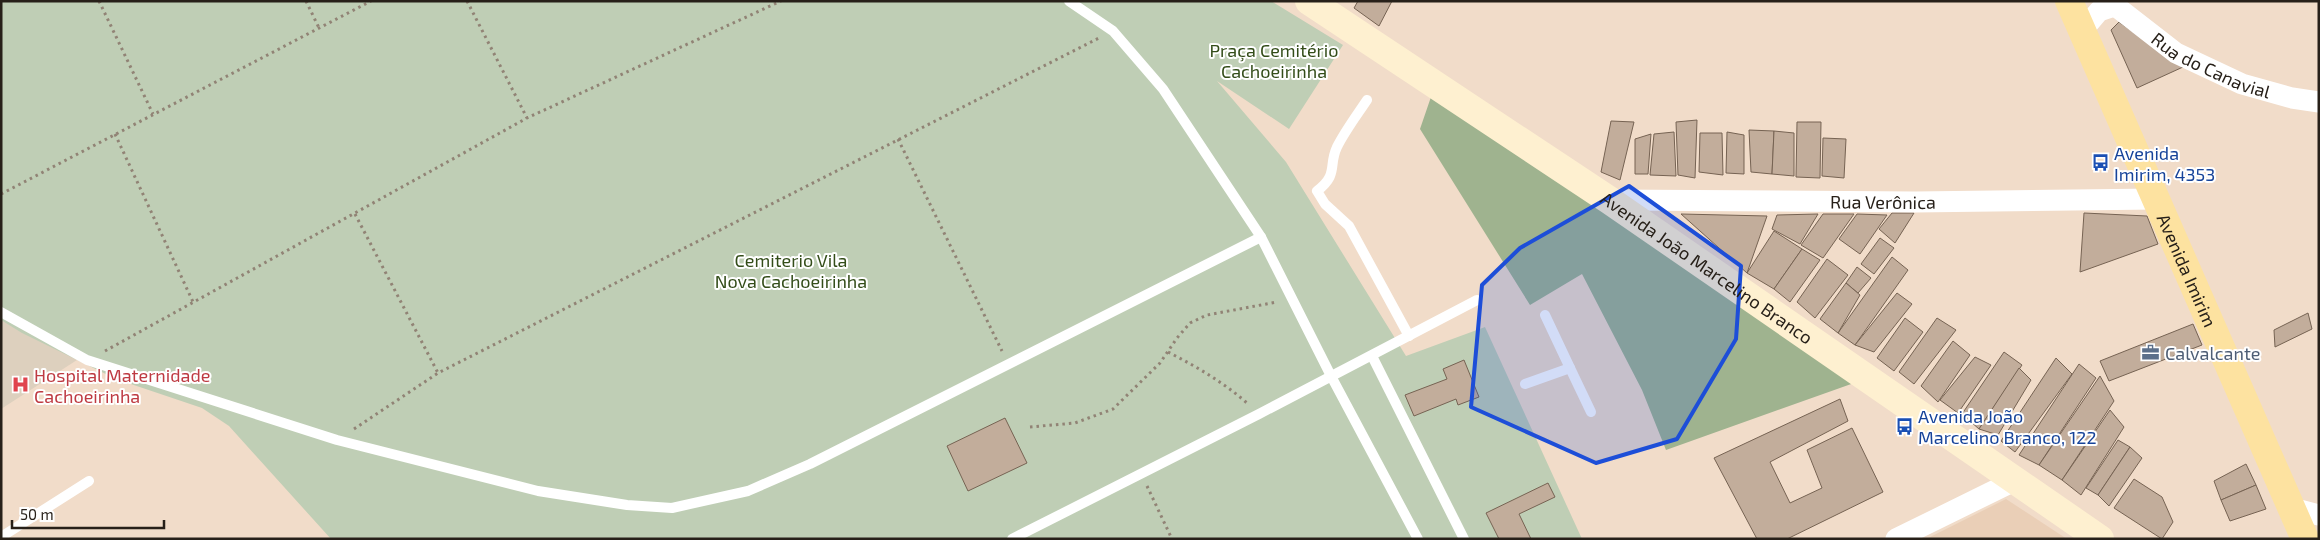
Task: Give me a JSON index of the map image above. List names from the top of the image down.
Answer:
{
  "streets": {
    "main road": ["Avenida Imirim"],
    "street": ["Rua do Canavial", "Rua Verônica", "Avenida João Marcelino Branco"]
  },
  "crossings": [
    ["Rua do Canavial", "Avenida Imirim"],
    ["Rua Verônica", "Avenida João Marcelino Branco"],
    ["Rua Verônica", "Avenida Imirim"]
  ],
  "parks": ["Praça Cemitério Cachoeirinha", "Cemiterio Vila Nova Cachoeirinha"],
  "places": {
    "bus stop": ["Avenida Imirim, 4353", "Avenida João Marcelino Branco, 122"],
    "office": ["Calvalcante"],
    "hospital": ["Hospital Maternidade Cachoeirinha"]
  },
  "scale_bar": "50 m"
}
